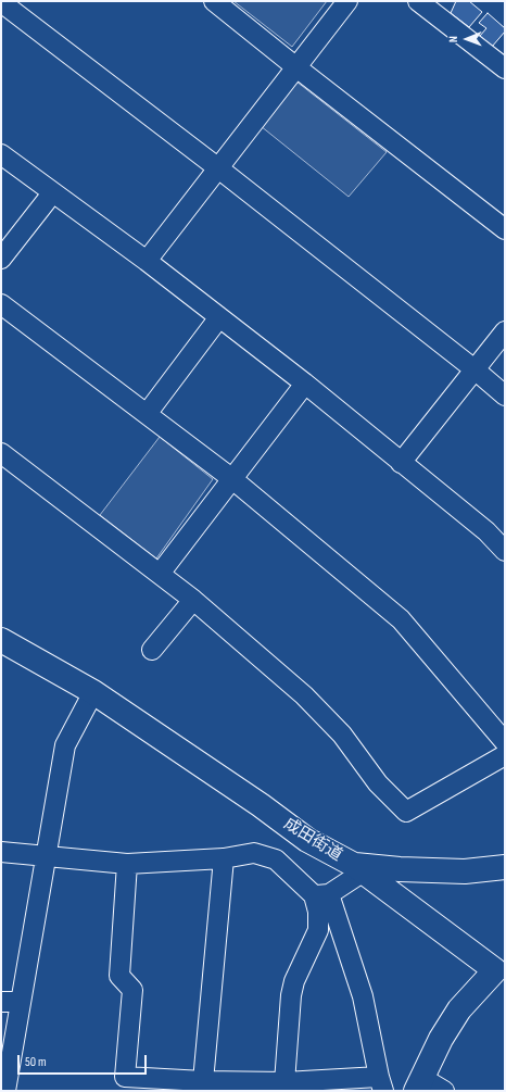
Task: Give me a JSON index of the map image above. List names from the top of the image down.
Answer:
{
  "streets": {
    "highway": ["成田街道"]
  },
  "scale_bar": "50 m",
  "north": "left"
}
